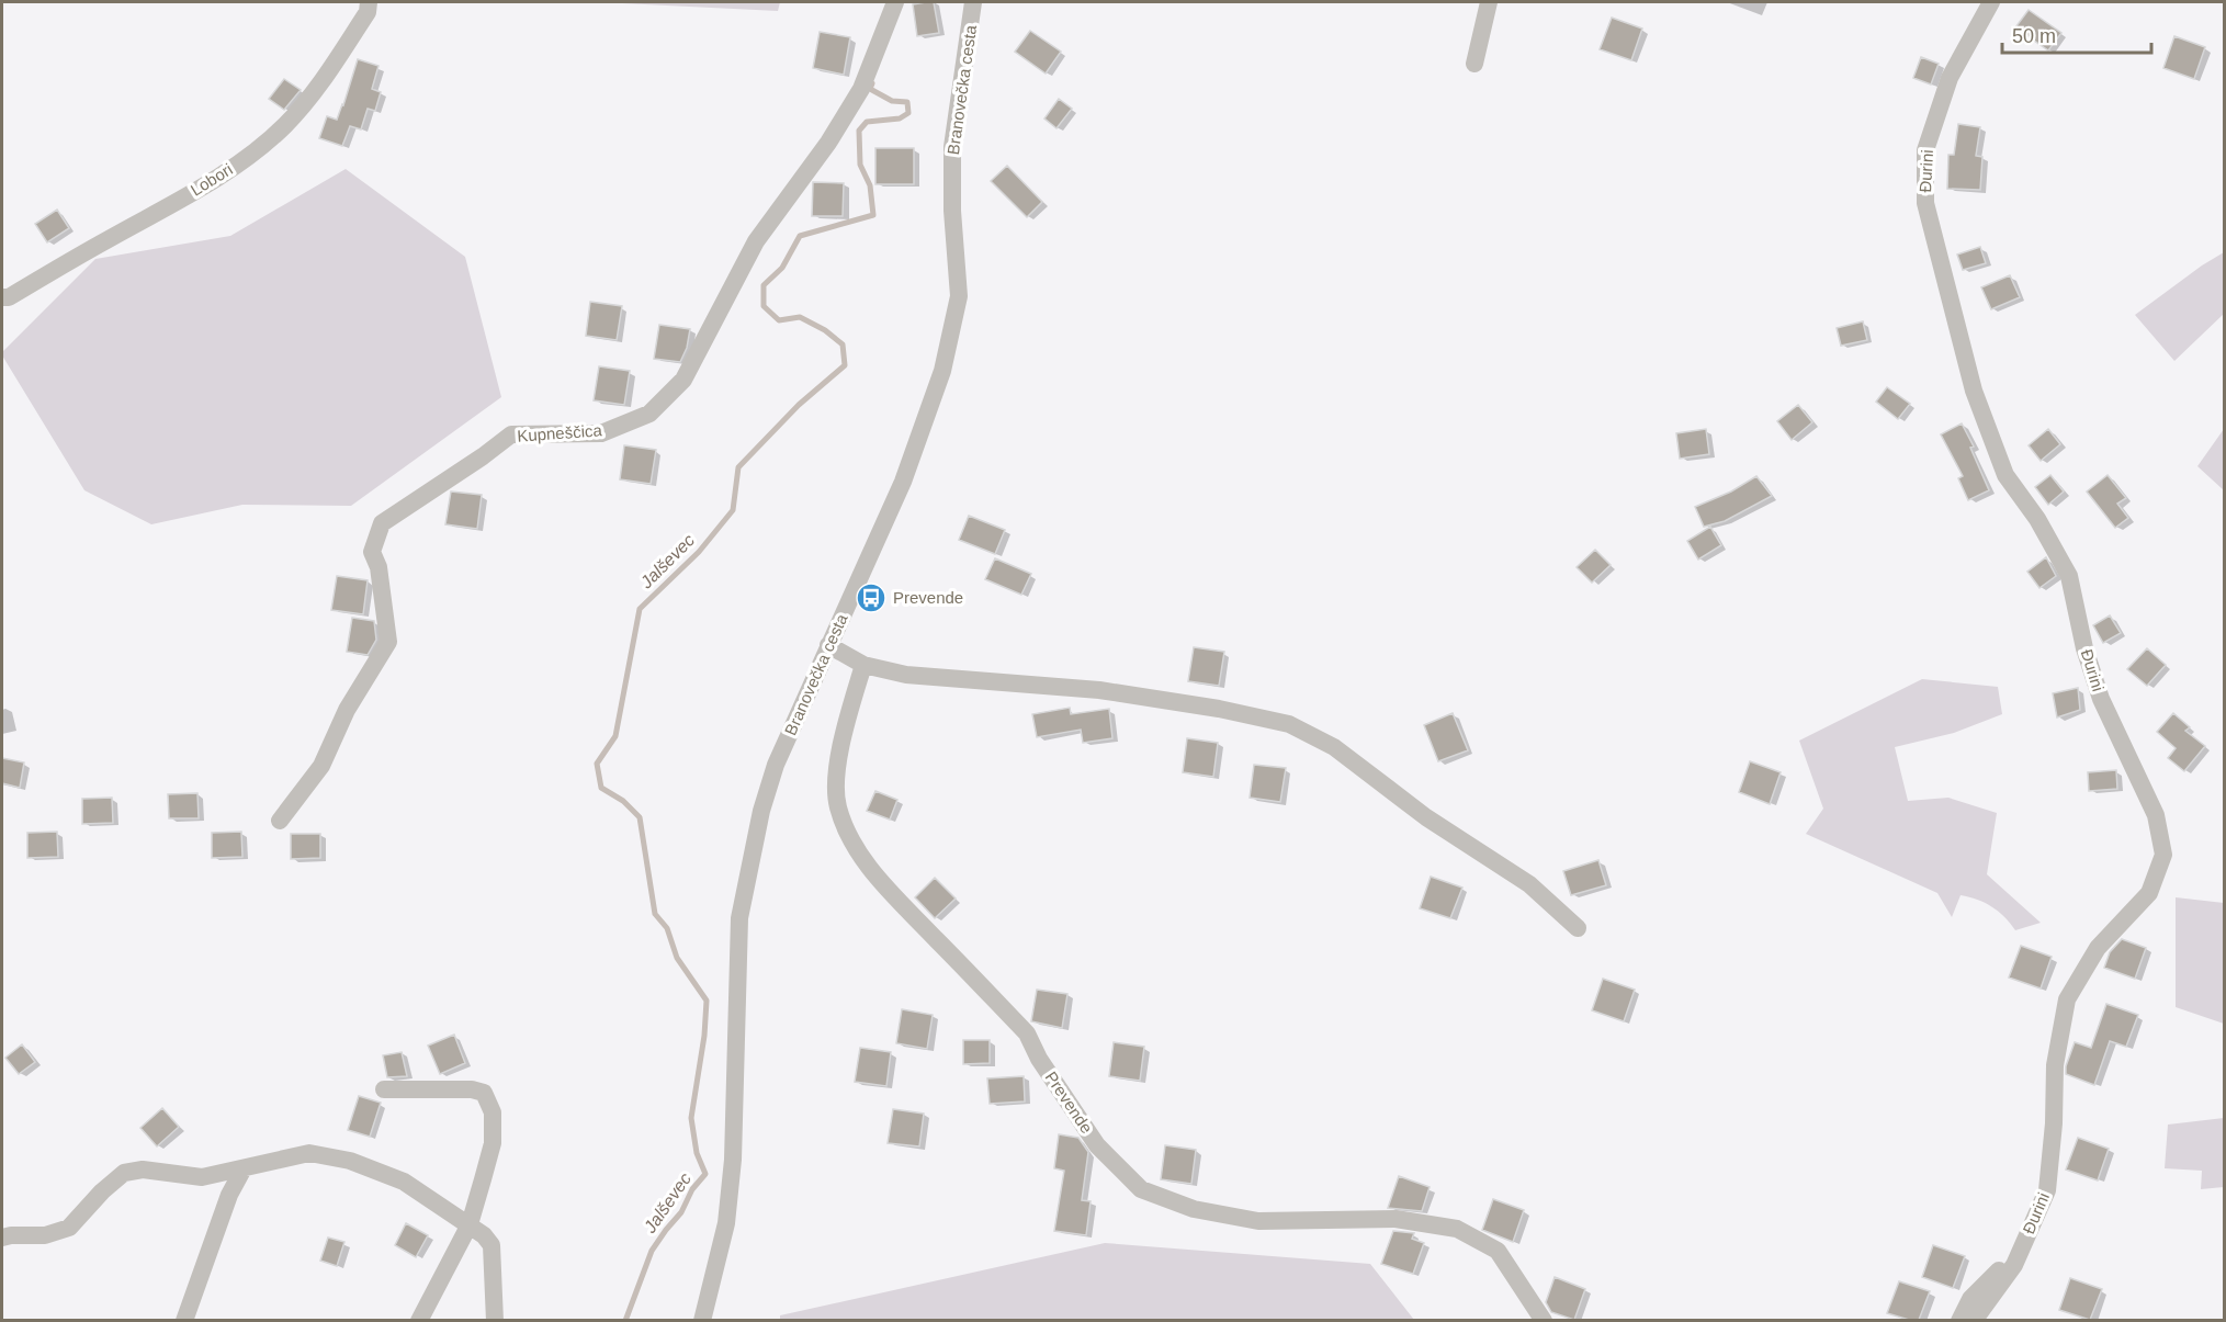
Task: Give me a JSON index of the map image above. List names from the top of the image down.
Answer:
{
  "streets": {
    "street": [
      "Branovečka cesta",
      "Đurini",
      "Lobori",
      "Kupneščica",
      "Prevende"
    ]
  },
  "water": ["Jalševec"],
  "places": {
    "bus stop": ["Prevende"]
  },
  "scale_bar": "50 m"
}
